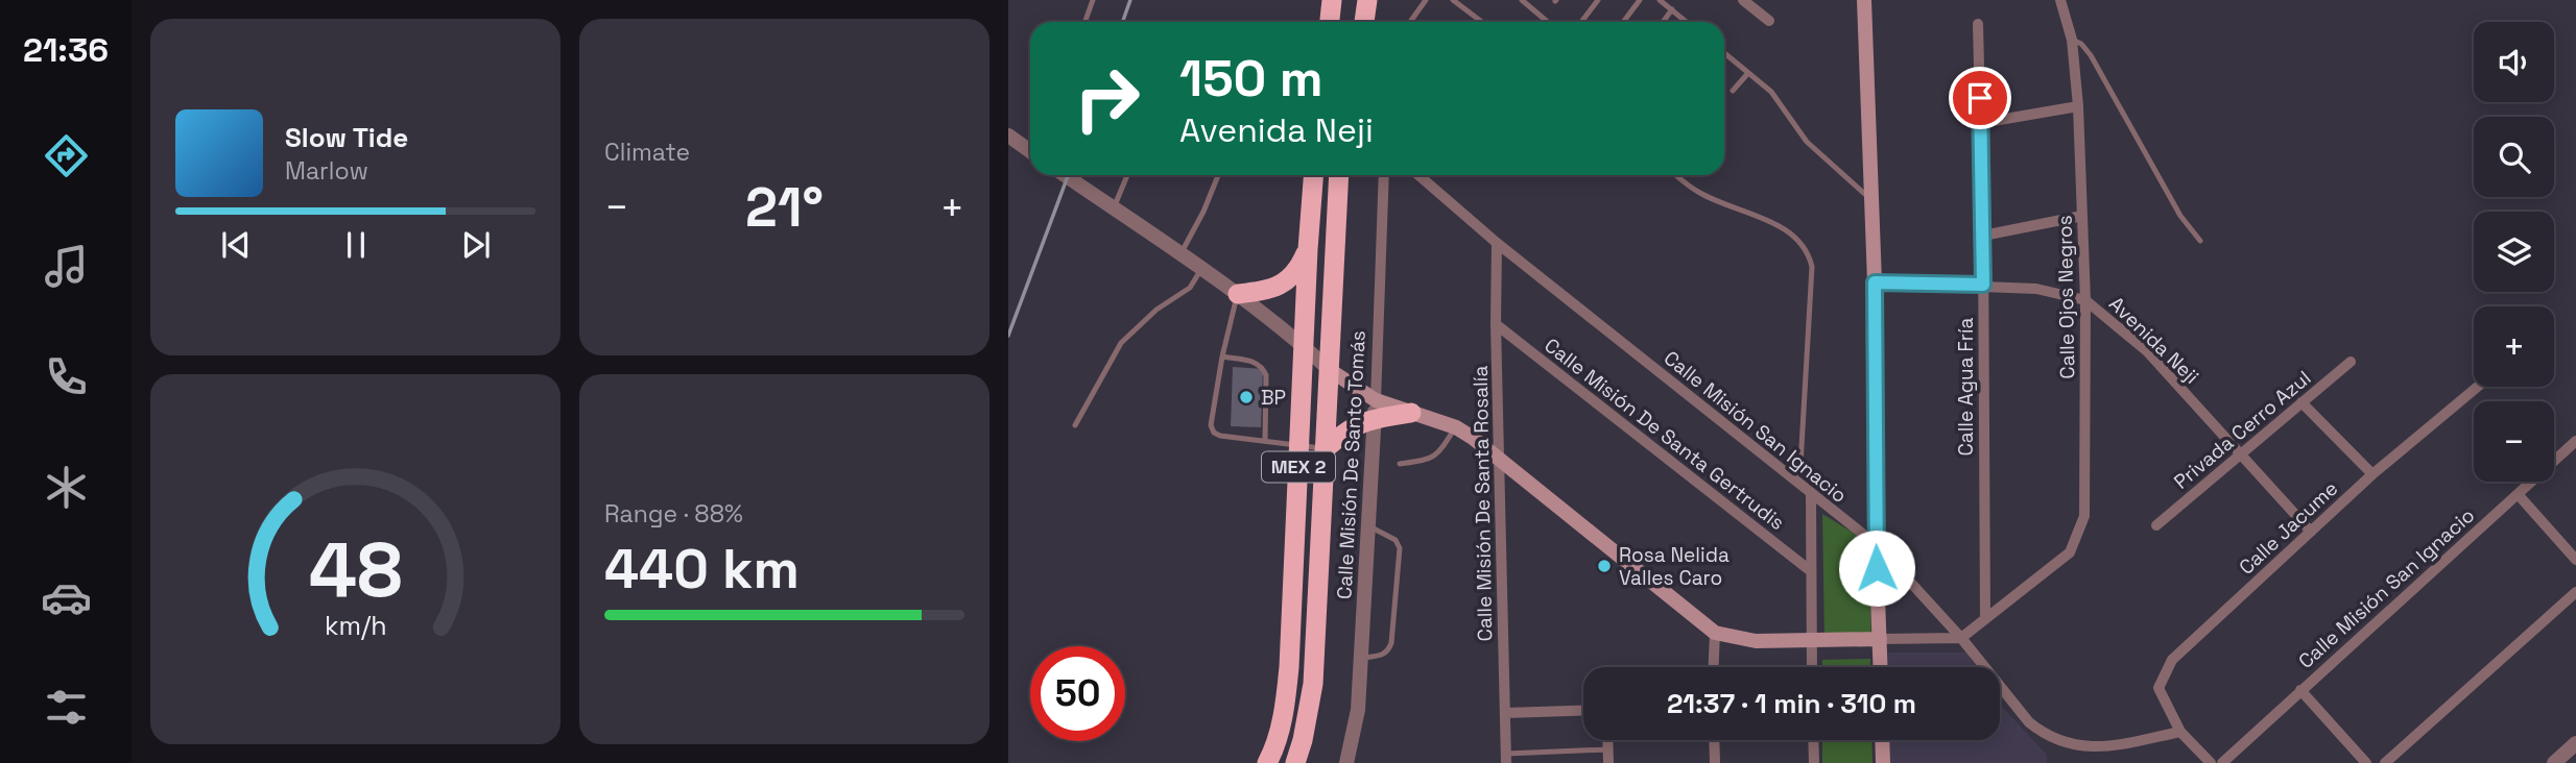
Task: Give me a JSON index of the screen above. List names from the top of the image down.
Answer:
{
  "streets": {
    "highway": ["MEX 2"],
    "street": [
      "Calle Ojos Negros",
      "Avenida Neji",
      "Calle Agua Fría",
      "Calle Misión San Ignacio",
      "Privada Cerro Azul",
      "Calle Misión De Santa Gertrudis",
      "Calle Misión De Santo Tomás",
      "Calle Misión De Santa Rosalía",
      "Calle Jacume"
    ]
  },
  "crossings": [
    ["Calle Ojos Negros", "Avenida Neji"],
    ["Calle Ojos Negros", "Calle Agua Fría"],
    ["Avenida Neji", "Calle Agua Fría"],
    ["Avenida Neji", "Privada Cerro Azul"],
    ["Avenida Neji", "Calle Jacume"],
    ["Calle Misión San Ignacio", "Calle Misión De Santa Gertrudis"],
    ["Calle Misión San Ignacio", "Calle Misión De Santa Rosalía"],
    ["Calle Misión San Ignacio", "Calle Jacume"],
    ["Calle Misión De Santa Gertrudis", "Calle Misión De Santa Rosalía"]
  ],
  "places": ["BP", "Rosa Nelida Valles Caro"],
  "page": {
    "tabs": "21:36",
    "tile": [
      "Climate",
      ["Range · 88%", "440 km"]
    ],
    "map_buttons": ["+", "−"],
    "turn": ["150 m", "Avenida Neji"],
    "song": ["Slow Tide", "Marlow"],
    "heat": ["−", "21°", "+"],
    "limit": "50",
    "trip": "21:37 · 1 min · 310 m",
    "gauge": ["48", "km/h"]
  }
}
